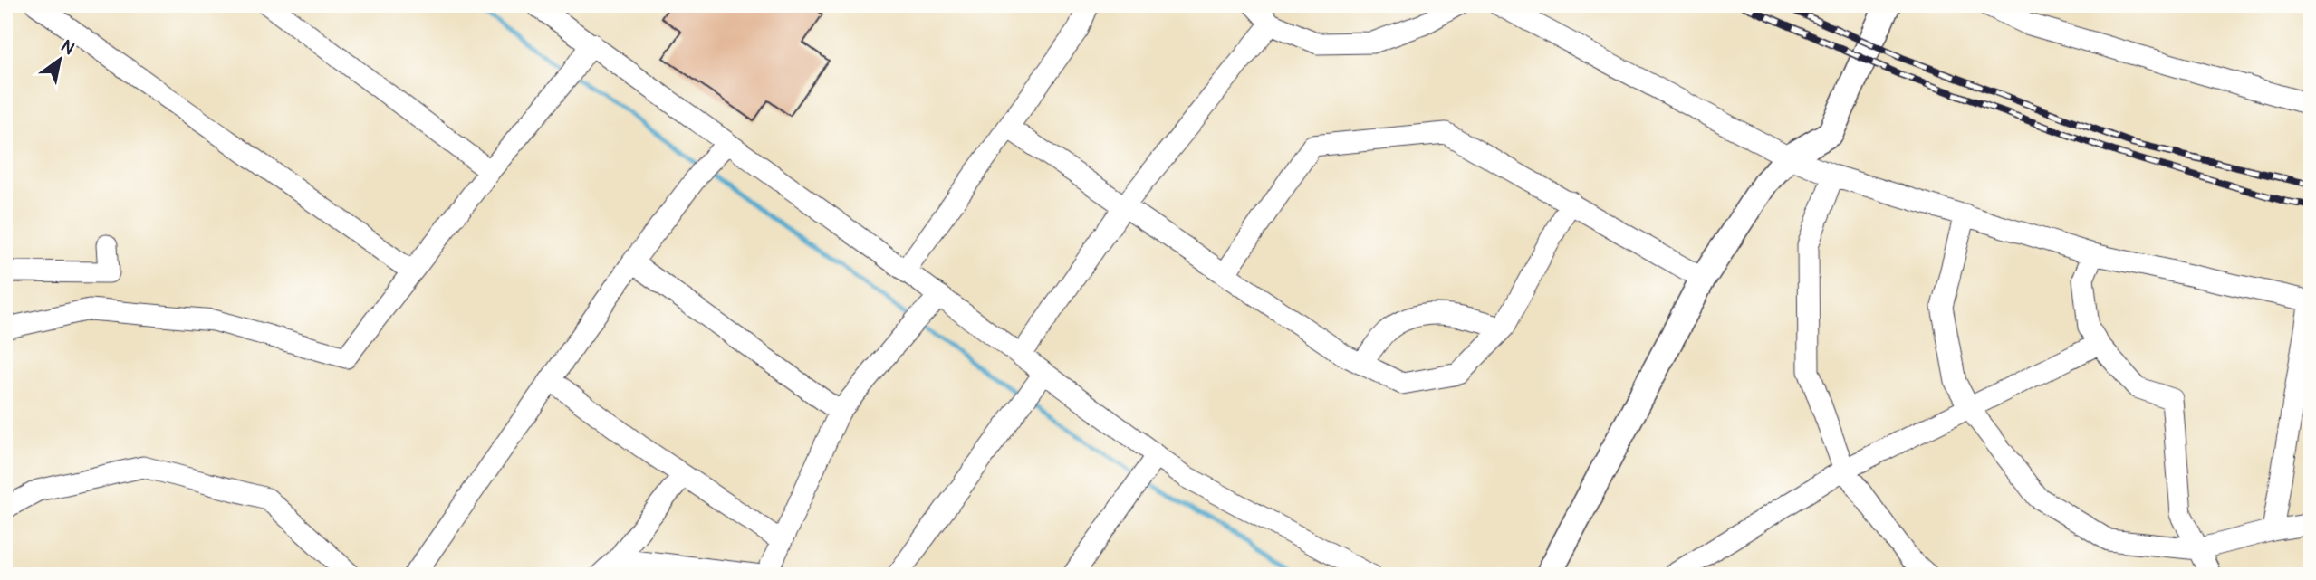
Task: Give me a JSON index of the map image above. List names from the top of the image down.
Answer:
{
  "north": "top right"
}
